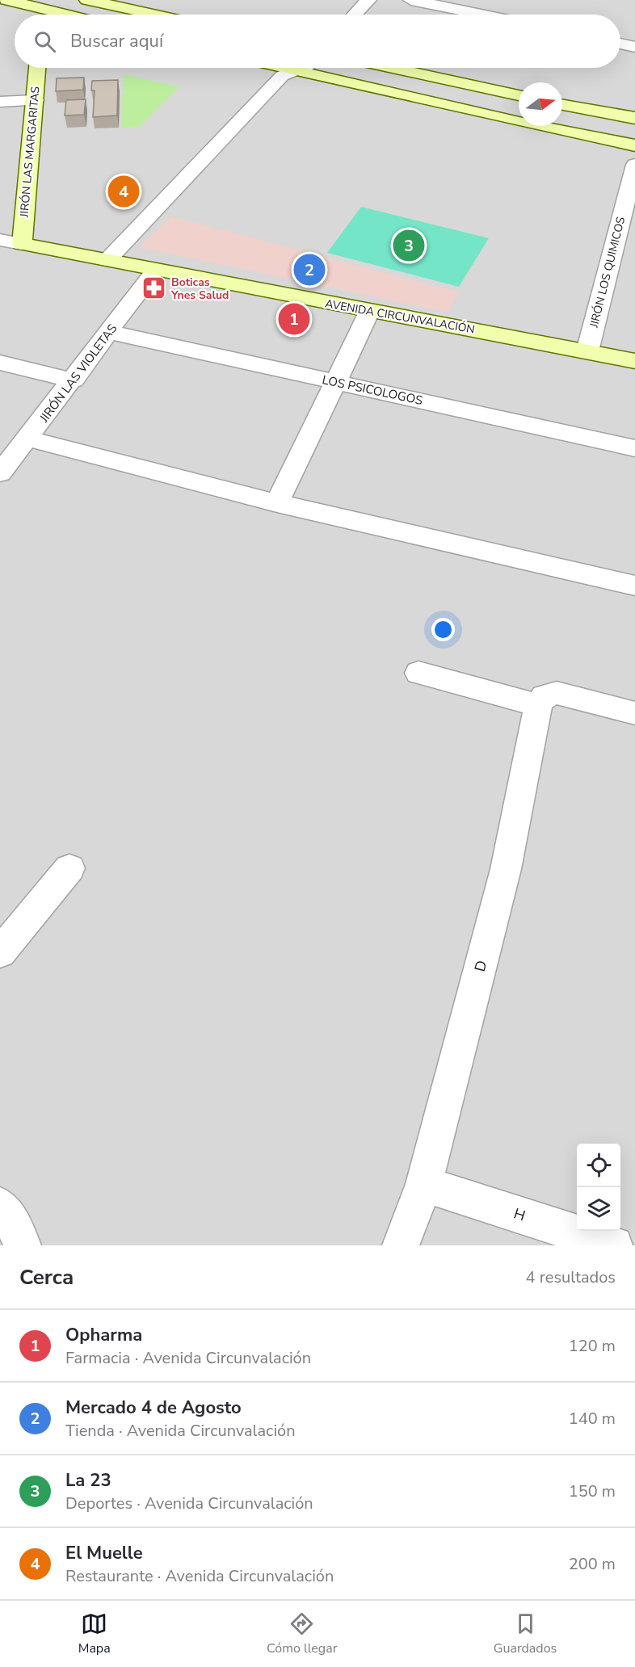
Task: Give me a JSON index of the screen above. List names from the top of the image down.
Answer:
{
  "streets": {
    "street": [
      "JIRÓN LAS MARGARITAS",
      "JIRÓN LOS QUIMICOS",
      "AVENIDA CIRCUNVALACIÓN",
      "JIRÓN LAS VIOLETAS",
      "LOS PSICOLOGOS",
      "D",
      "H"
    ]
  },
  "crossings": [
    ["JIRÓN LAS MARGARITAS", "AVENIDA CIRCUNVALACIÓN"],
    ["JIRÓN LOS QUIMICOS", "AVENIDA CIRCUNVALACIÓN"],
    ["AVENIDA CIRCUNVALACIÓN", "JIRÓN LAS VIOLETAS"],
    ["JIRÓN LAS VIOLETAS", "LOS PSICOLOGOS"],
    ["D", "H"]
  ],
  "places": {
    "pharmacy": ["Boticas Ynes Salud"]
  },
  "north": "right",
  "page": {
    "search": "Buscar aquí",
    "pins": [
      "4",
      "3",
      "2",
      "1"
    ],
    "heading": ["Cerca", "4 resultados"],
    "list": [
      {
        "mark": "1",
        "name": "Opharma",
        "note": "Farmacia · Avenida Circunvalación",
        "value": "120 m"
      },
      {
        "mark": "2",
        "name": "Mercado 4 de Agosto",
        "note": "Tienda · Avenida Circunvalación",
        "value": "140 m"
      },
      {
        "mark": "3",
        "name": "La 23",
        "note": "Deportes · Avenida Circunvalación",
        "value": "150 m"
      },
      {
        "mark": "4",
        "name": "El Muelle",
        "note": "Restaurante · Avenida Circunvalación",
        "value": "200 m"
      }
    ],
    "nav": ["Mapa", "Cómo llegar", "Guardados"]
  }
}
